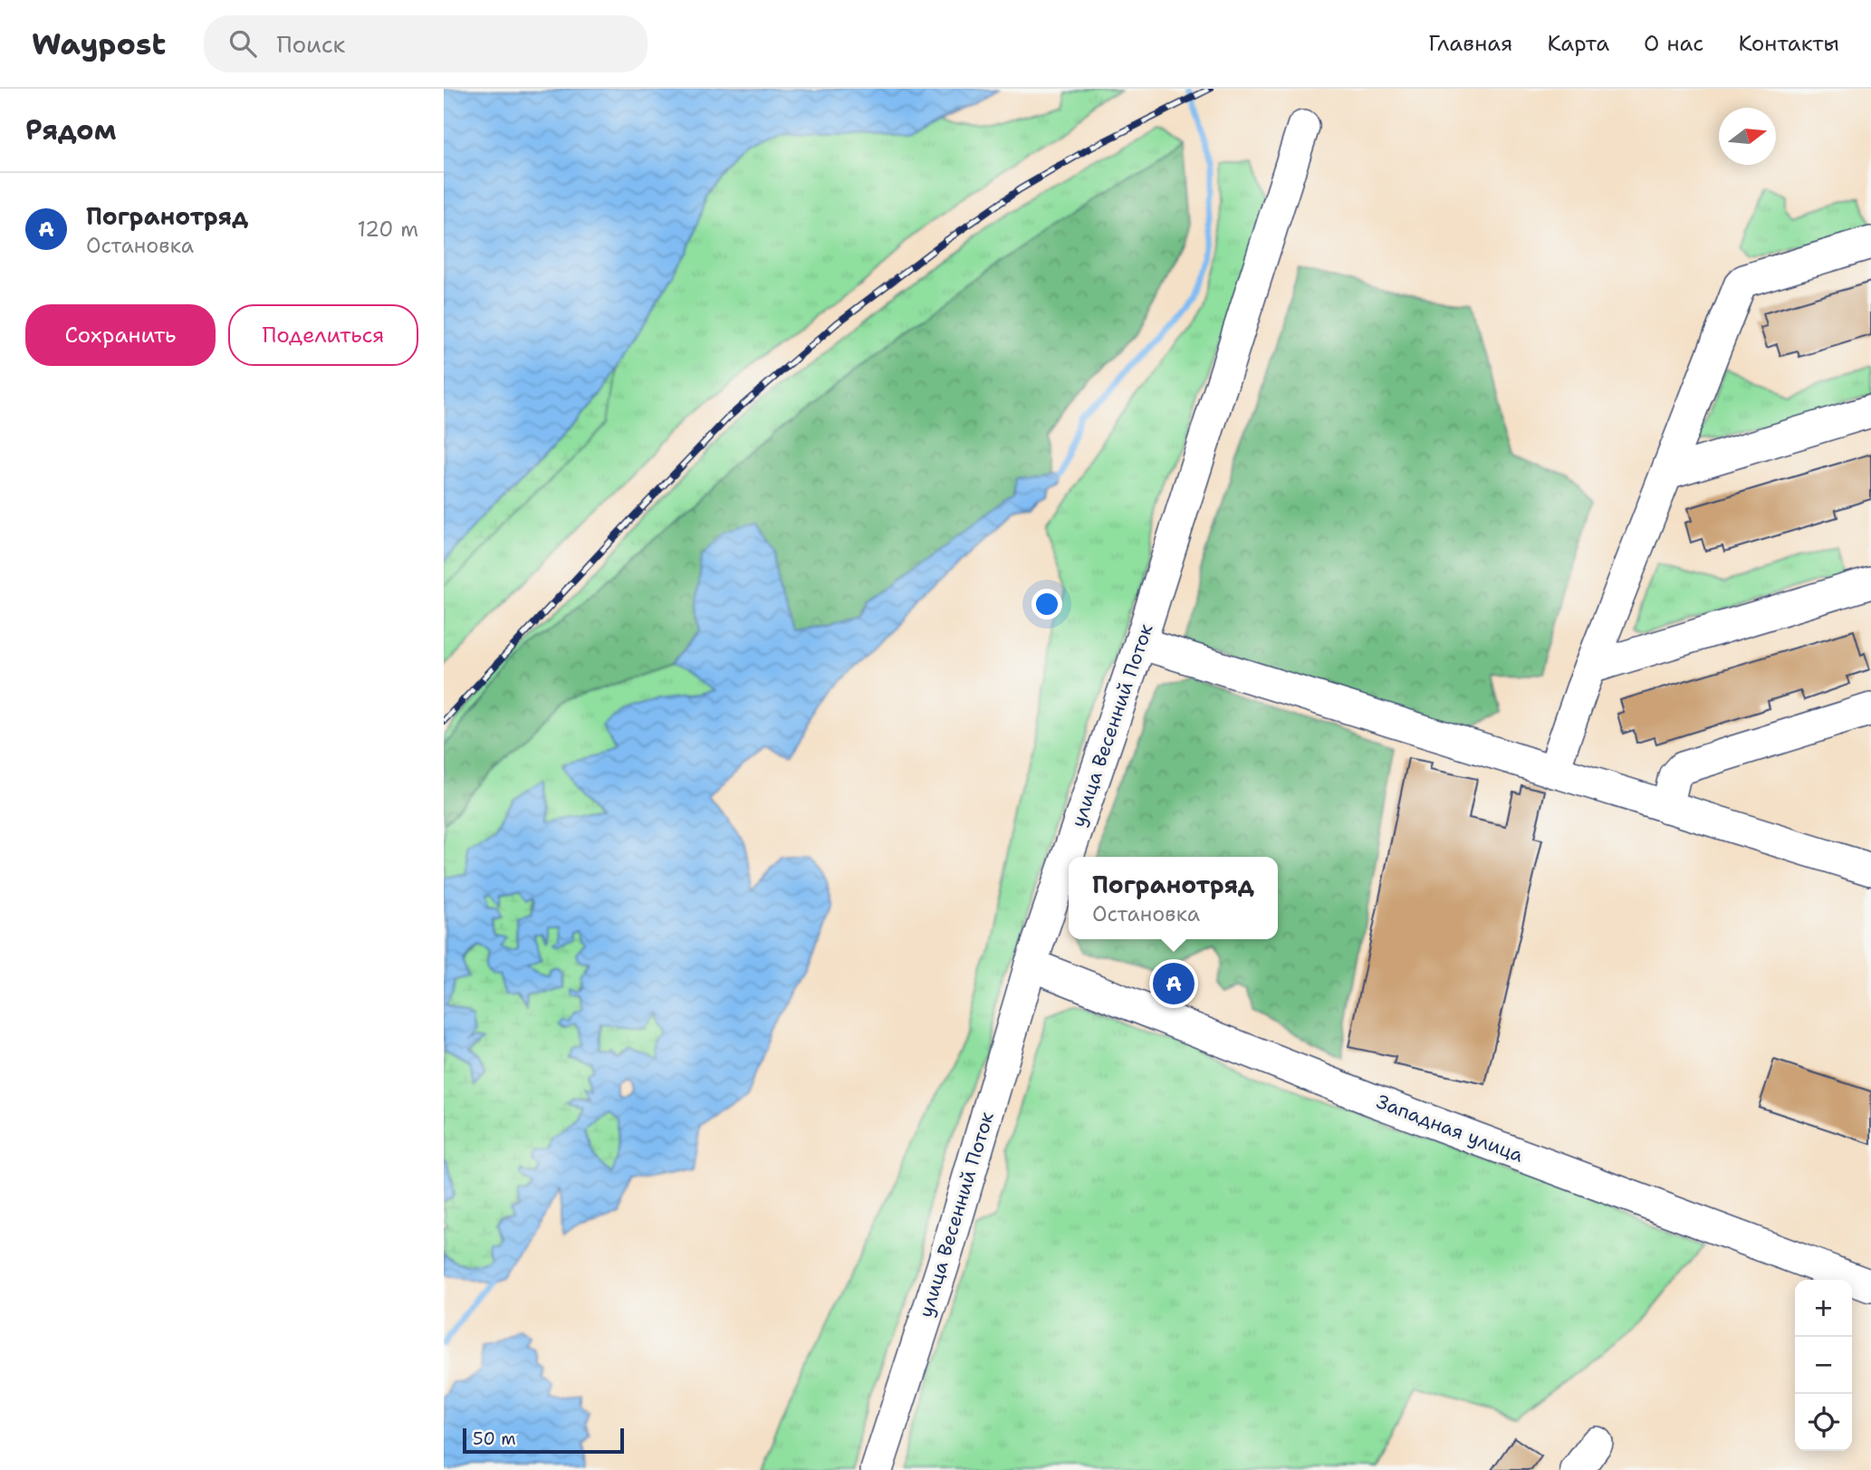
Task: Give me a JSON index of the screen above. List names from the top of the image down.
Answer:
{
  "streets": {
    "street": ["улица Весенний Поток", "Западная улица"]
  },
  "crossings": [
    ["улица Весенний Поток", "Западная улица"]
  ],
  "scale_bar": "50 m",
  "north": "right",
  "page": {
    "header": "Waypost",
    "search": "Поиск",
    "nav": [
      "Главная",
      "Карта",
      "О нас",
      "Контакты"
    ],
    "heading": "Рядом",
    "list": [
      {
        "mark": "A",
        "name": "Погранотряд",
        "note": "Остановка",
        "value": "120 m"
      }
    ],
    "buttons": ["Сохранить", "Поделиться"],
    "popup": ["Погранотряд", "Остановка"],
    "pins": "A",
    "map_buttons": ["+", "−"],
    "scale": "50 m"
  }
}
